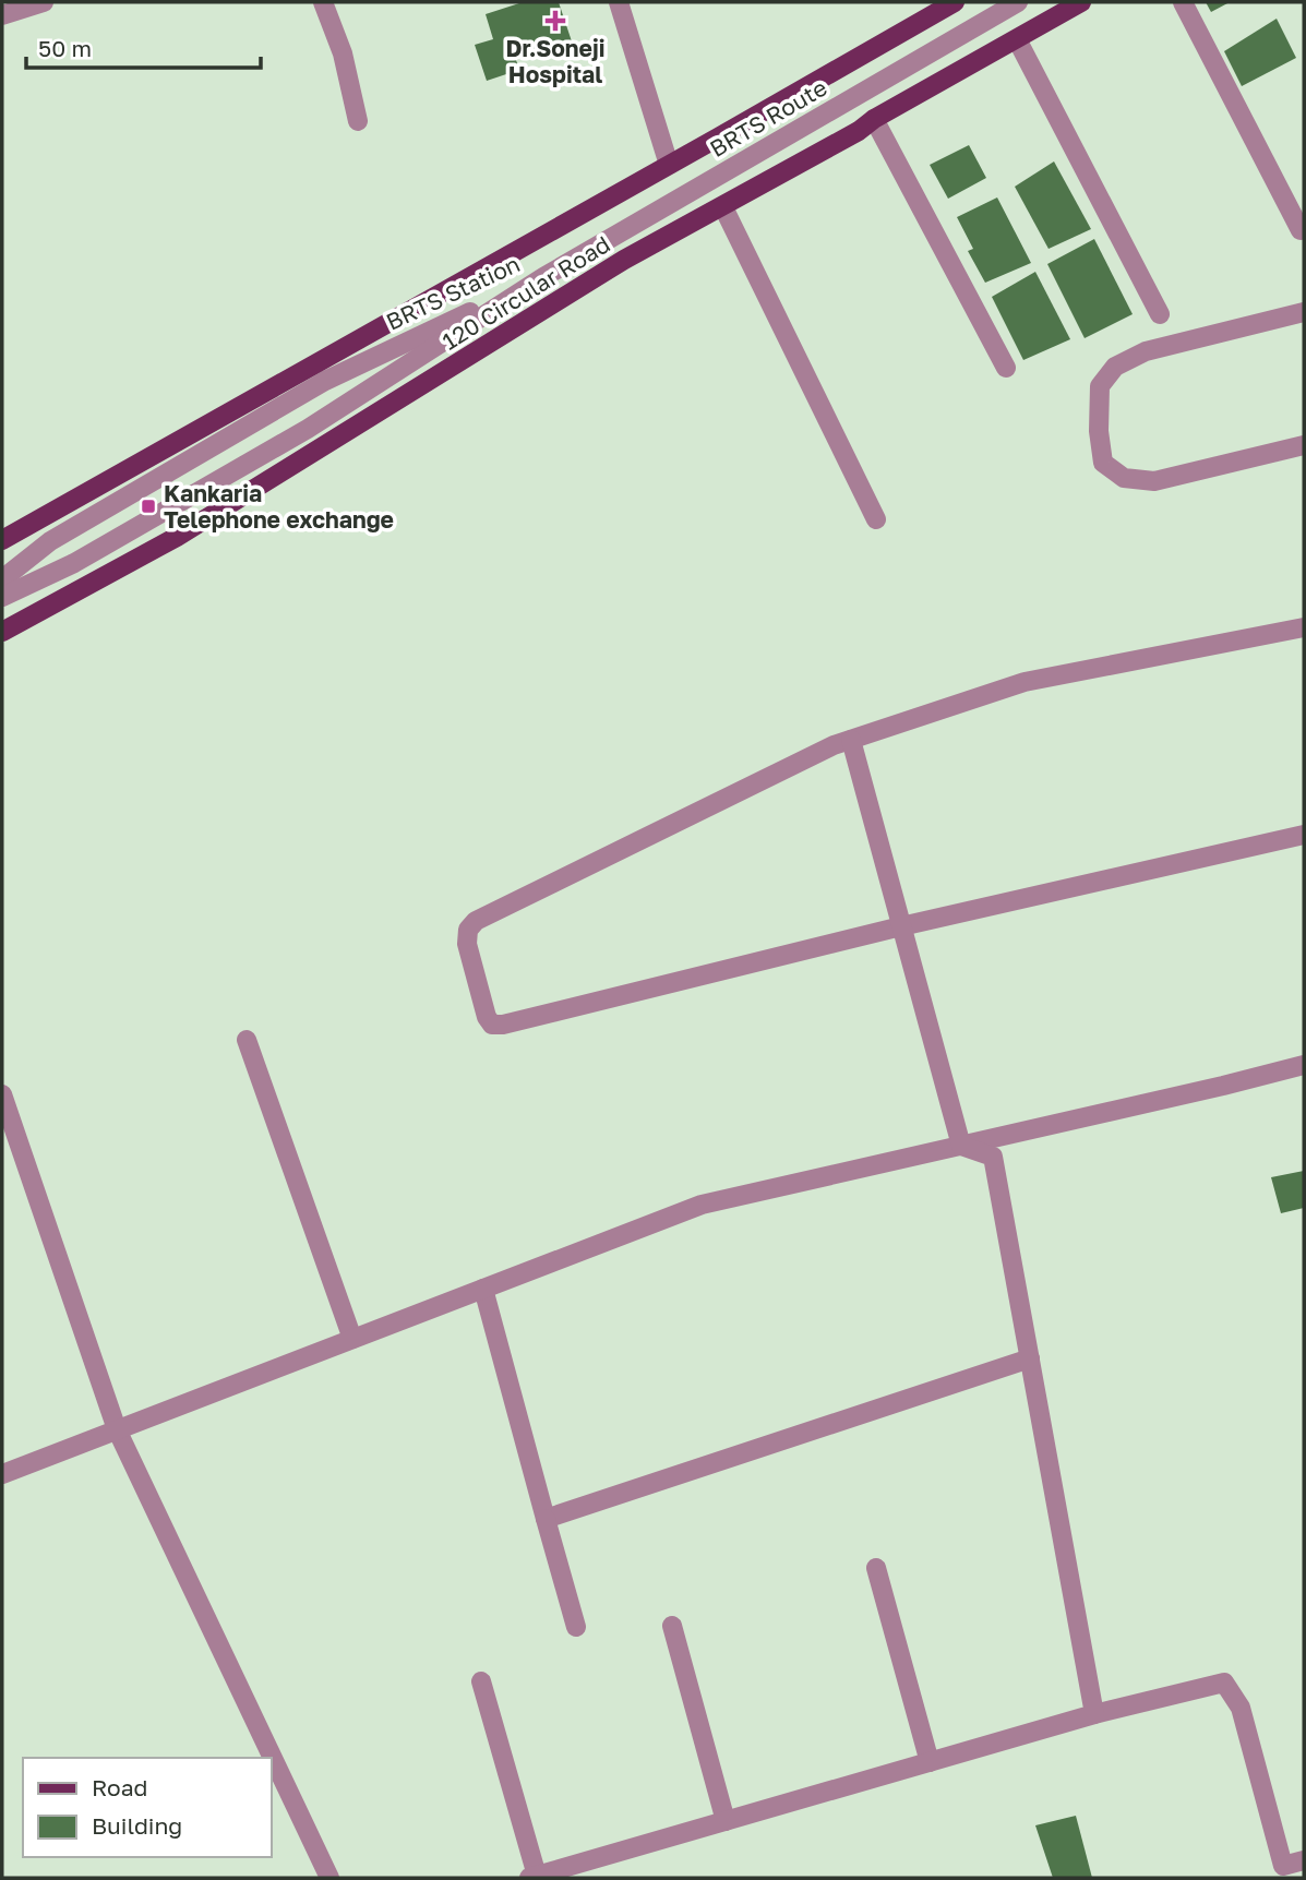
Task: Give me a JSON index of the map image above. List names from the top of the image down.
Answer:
{
  "streets": {
    "main road": ["120 Circular Road"],
    "street": ["BRTS Route", "BRTS Station"]
  },
  "crossings": [
    ["BRTS Route", "BRTS Station"]
  ],
  "places": {
    "health": ["Dr.Soneji Hospital"],
    "transit": ["Kankaria Telephone exchange"]
  },
  "legend": ["Road", "Building"],
  "scale_bar": "50 m"
}
